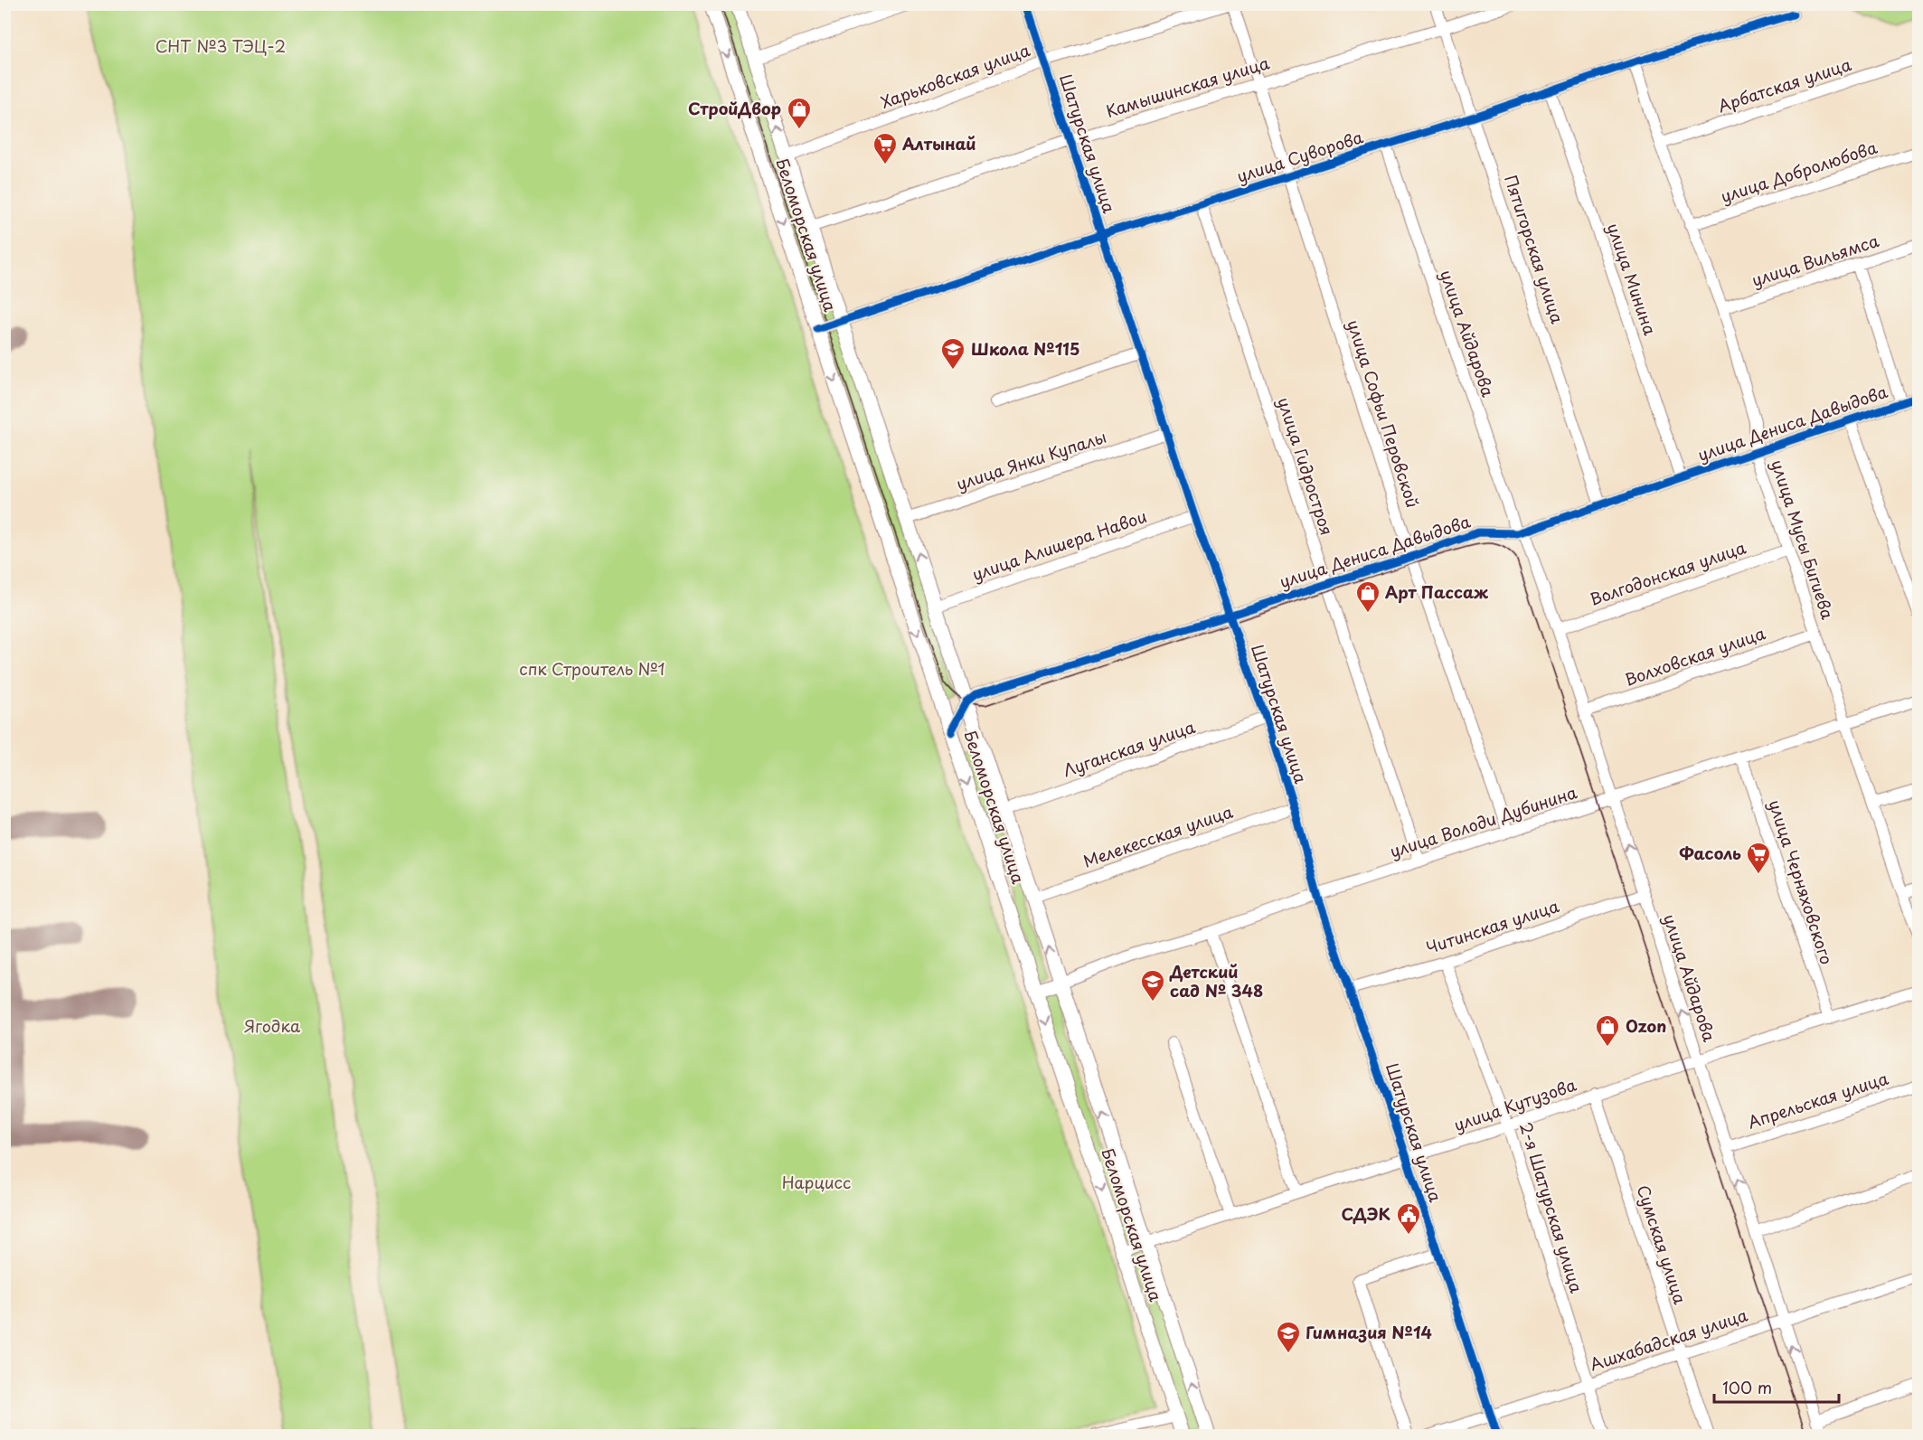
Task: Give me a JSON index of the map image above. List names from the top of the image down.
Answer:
{
  "streets": {
    "main road": ["Беломорская улица"],
    "street": [
      "Харьковская улица",
      "Арбатская улица",
      "Камышинская улица",
      "Шатурская улица",
      "улица Суворова",
      "улица Добролюбова",
      "Пятигорская улица",
      "улица Вильямса",
      "улица Минина",
      "улица Айдарова",
      "улица Софьи Перовской",
      "улица Дениса Давыдова",
      "улица Янки Купалы",
      "улица Гидростроя",
      "улица Мусы Бигиева",
      "улица Алишера Навои",
      "Волгодонская улица",
      "Волховская улица",
      "Луганская улица",
      "улица Володи Дубинина",
      "Мелекесская улица",
      "улица Черняховского",
      "Читинская улица",
      "Апрельская улица",
      "улица Кутузова",
      "2-я Шатурская улица",
      "Сумская улица",
      "Ашхабадская улица"
    ]
  },
  "crossings": [
    ["Харьковская улица", "Шатурская улица"],
    ["Харьковская улица", "Беломорская улица"],
    ["Харьковская улица", "улица Софьи Перовской"],
    ["Арбатская улица", "улица Мусы Бигиева"],
    ["Камышинская улица", "Шатурская улица"],
    ["Камышинская улица", "Беломорская улица"],
    ["Камышинская улица", "Пятигорская улица"],
    ["Камышинская улица", "улица Софьи Перовской"],
    ["Шатурская улица", "улица Суворова"],
    ["Шатурская улица", "улица Дениса Давыдова"],
    ["Шатурская улица", "улица Янки Купалы"],
    ["Шатурская улица", "улица Алишера Навои"],
    ["Шатурская улица", "Луганская улица"],
    ["Шатурская улица", "улица Володи Дубинина"],
    ["Шатурская улица", "Мелекесская улица"],
    ["Шатурская улица", "Читинская улица"],
    ["Шатурская улица", "улица Кутузова"],
    ["Шатурская улица", "Ашхабадская улица"],
    ["улица Суворова", "Беломорская улица"],
    ["улица Суворова", "Пятигорская улица"],
    ["улица Суворова", "улица Минина"],
    ["улица Суворова", "улица Айдарова"],
    ["улица Суворова", "улица Софьи Перовской"],
    ["улица Суворова", "улица Гидростроя"],
    ["улица Суворова", "улица Мусы Бигиева"],
    ["улица Добролюбова", "улица Мусы Бигиева"],
    ["Беломорская улица", "улица Дениса Давыдова"],
    ["Беломорская улица", "улица Янки Купалы"],
    ["Беломорская улица", "улица Алишера Навои"],
    ["Беломорская улица", "Луганская улица"],
    ["Беломорская улица", "улица Володи Дубинина"],
    ["Беломорская улица", "Мелекесская улица"],
    ["Беломорская улица", "улица Кутузова"],
    ["Пятигорская улица", "улица Дениса Давыдова"],
    ["улица Вильямса", "улица Мусы Бигиева"],
    ["улица Минина", "улица Дениса Давыдова"],
    ["улица Айдарова", "улица Дениса Давыдова"],
    ["улица Айдарова", "Волгодонская улица"],
    ["улица Айдарова", "Волховская улица"],
    ["улица Айдарова", "улица Володи Дубинина"],
    ["улица Айдарова", "Читинская улица"],
    ["улица Айдарова", "Апрельская улица"],
    ["улица Айдарова", "улица Кутузова"],
    ["улица Айдарова", "Ашхабадская улица"],
    ["улица Софьи Перовской", "улица Дениса Давыдова"],
    ["улица Софьи Перовской", "улица Володи Дубинина"],
    ["улица Дениса Давыдова", "улица Гидростроя"],
    ["улица Дениса Давыдова", "улица Мусы Бигиева"],
    ["улица Гидростроя", "улица Володи Дубинина"],
    ["улица Мусы Бигиева", "Волгодонская улица"],
    ["улица Мусы Бигиева", "Волховская улица"],
    ["улица Мусы Бигиева", "улица Володи Дубинина"],
    ["улица Володи Дубинина", "улица Черняховского"],
    ["улица Черняховского", "улица Кутузова"],
    ["Читинская улица", "2-я Шатурская улица"],
    ["улица Кутузова", "2-я Шатурская улица"],
    ["улица Кутузова", "Сумская улица"],
    ["2-я Шатурская улица", "Ашхабадская улица"],
    ["Сумская улица", "Ашхабадская улица"]
  ],
  "parks": [
    "СНТ №3 ТЭЦ-2",
    "спк Строитель №1",
    "Ягодка",
    "Нарцисс"
  ],
  "places": {
    "shop": ["СтройДвор", "Арт Пассаж", "Ozon"],
    "supermarket": ["Алтынай", "Фасоль"],
    "school or university": ["Школа №115", "Детский сад № 348", "Гимназия №14"],
    "public building": ["СДЭК"]
  },
  "scale_bar": "100 m"
}
